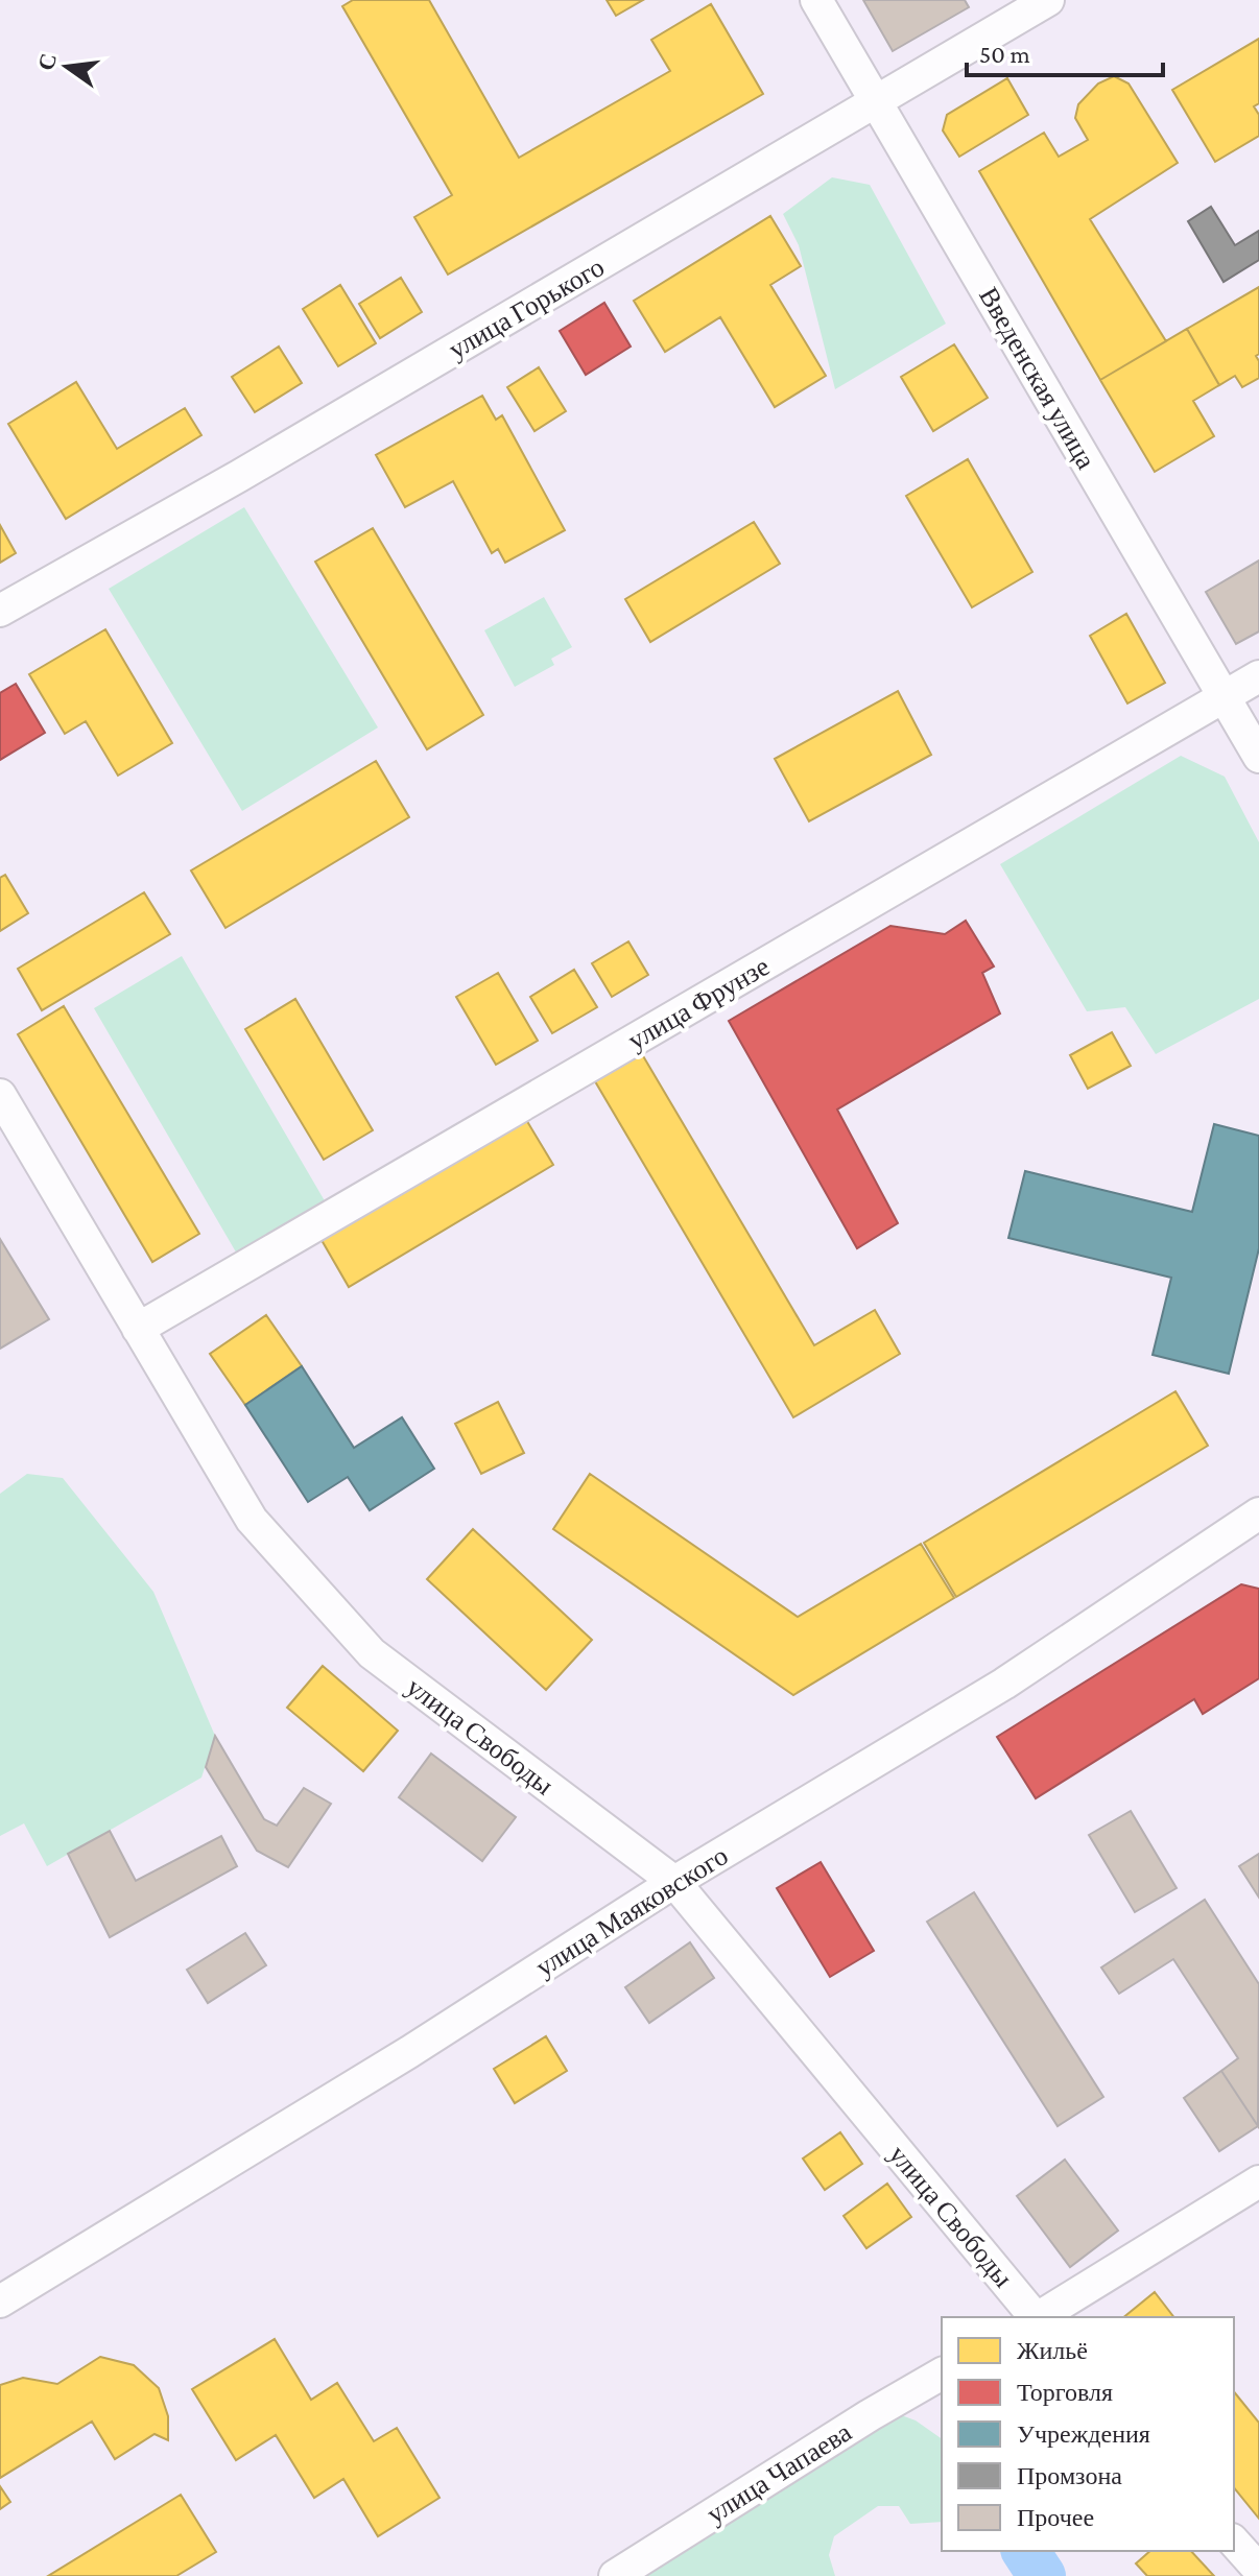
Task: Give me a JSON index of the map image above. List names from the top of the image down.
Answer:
{
  "streets": {
    "street": [
      "улица Горького",
      "Введенская улица",
      "улица Фрунзе",
      "улица Свободы",
      "улица Маяковского",
      "улица Чапаева"
    ]
  },
  "crossings": [
    ["улица Горького", "Введенская улица"],
    ["Введенская улица", "улица Фрунзе"],
    ["улица Фрунзе", "улица Свободы"],
    ["улица Свободы", "улица Маяковского"]
  ],
  "legend": [
    "Жильё",
    "Торговля",
    "Учреждения",
    "Промзона",
    "Прочее"
  ],
  "scale_bar": "50 m",
  "north": "left"
}
